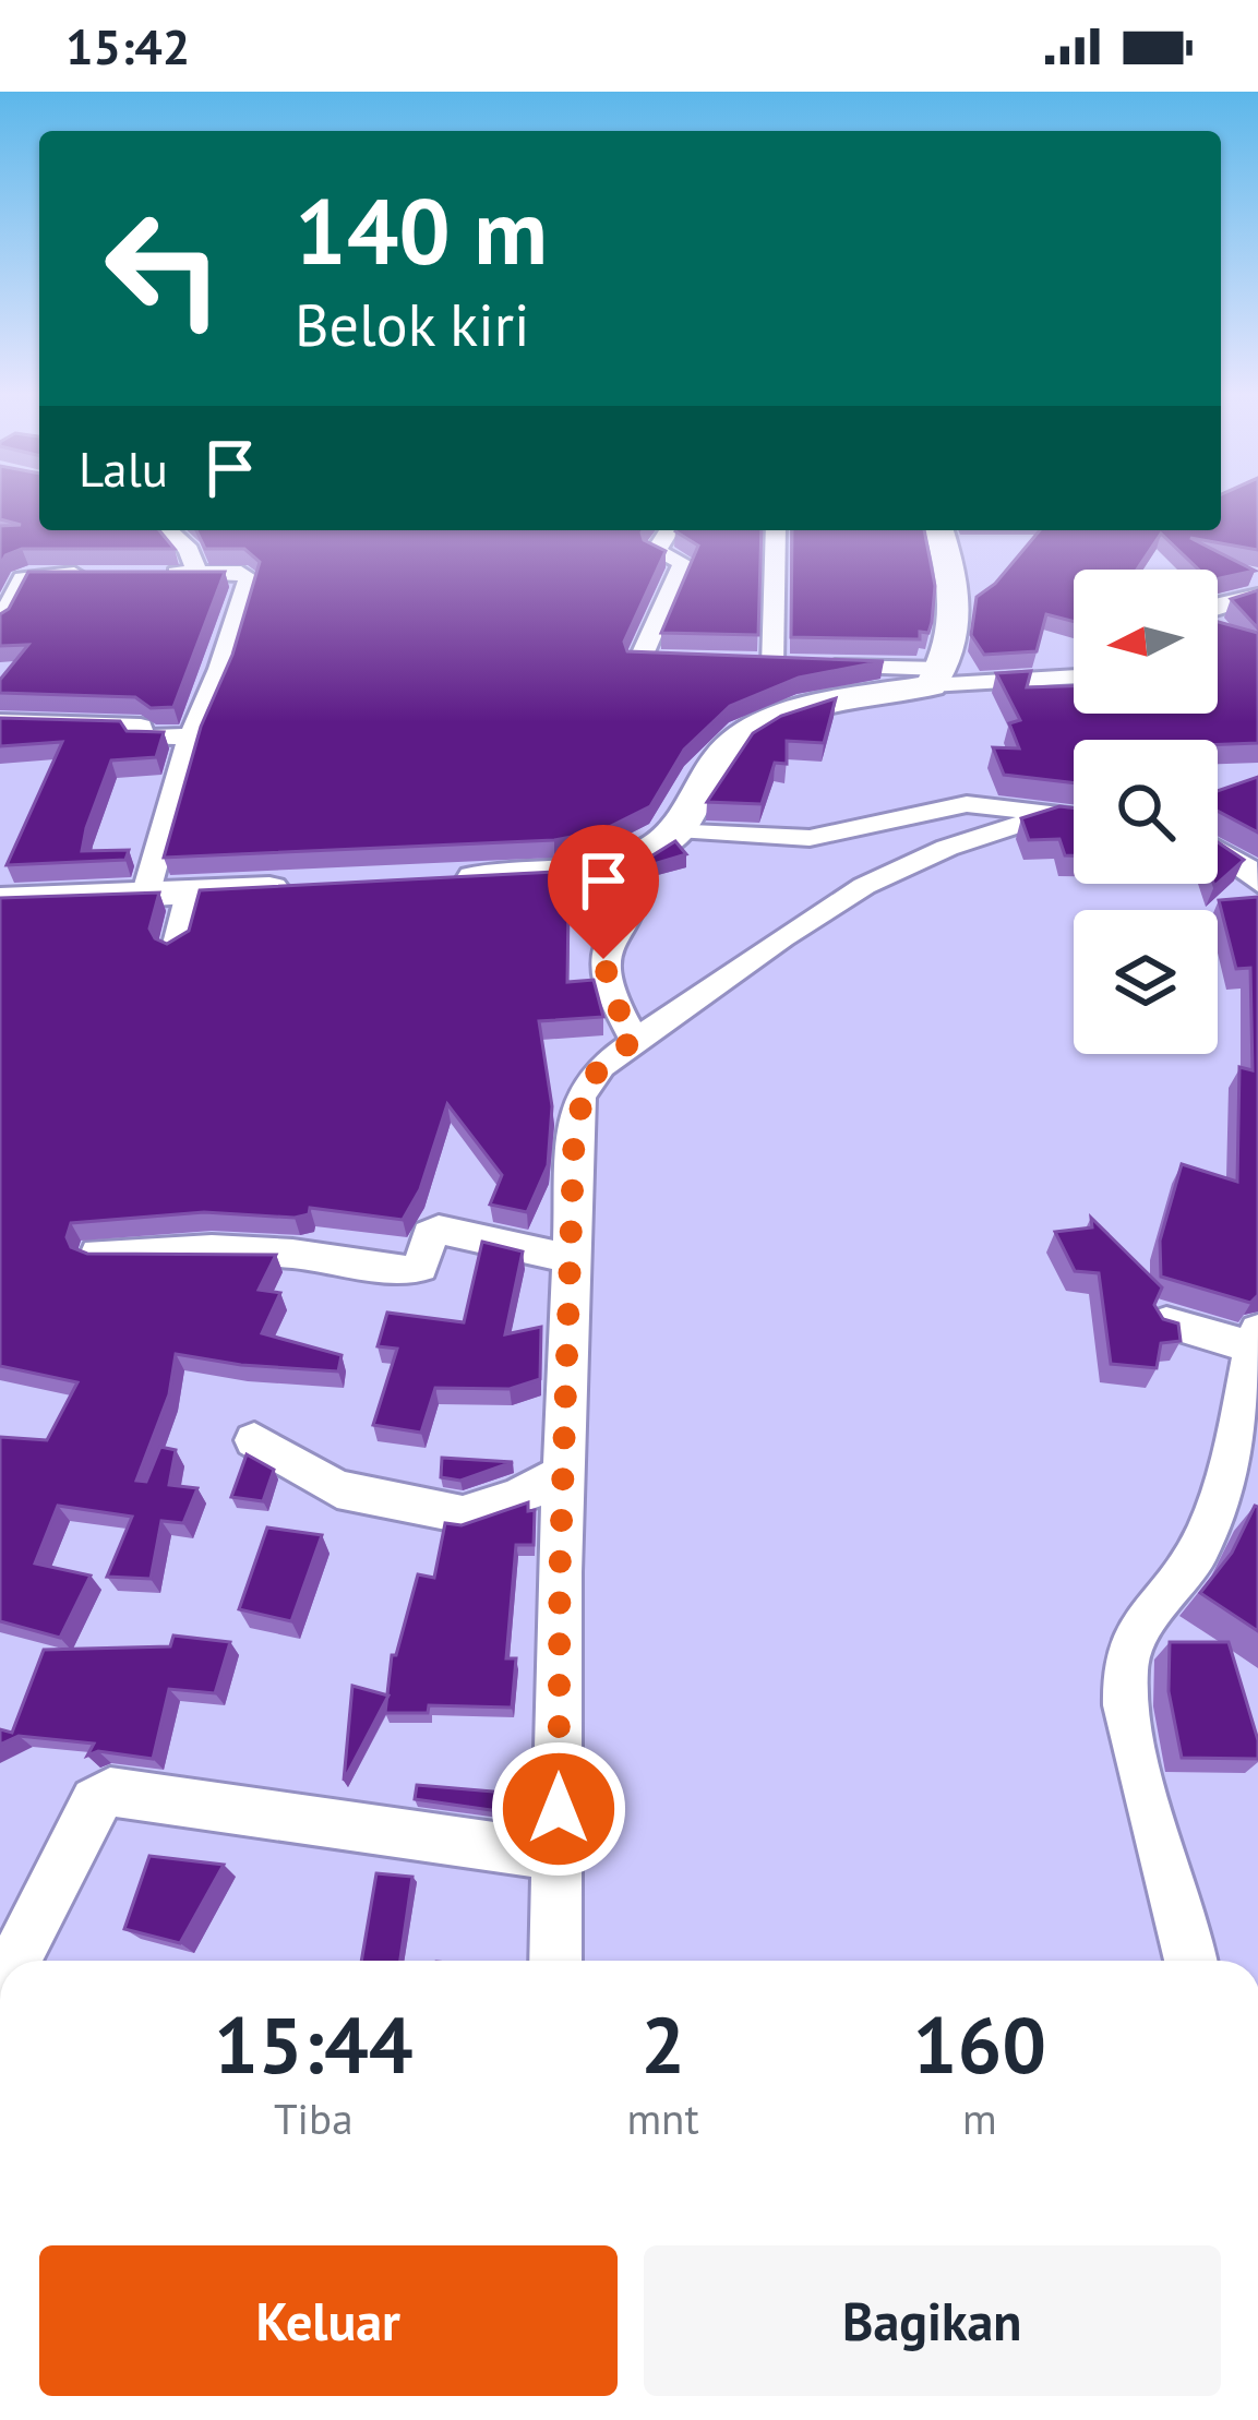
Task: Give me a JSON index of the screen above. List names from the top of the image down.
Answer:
{
  "north": "left",
  "page": {
    "status": "15:42",
    "turn": ["140 m", "Belok kiri"],
    "then": "Lalu",
    "eta": [
      "15:44",
      "Tiba",
      "2",
      "mnt",
      "160",
      "m"
    ],
    "buttons": ["Keluar", "Bagikan"]
  }
}
